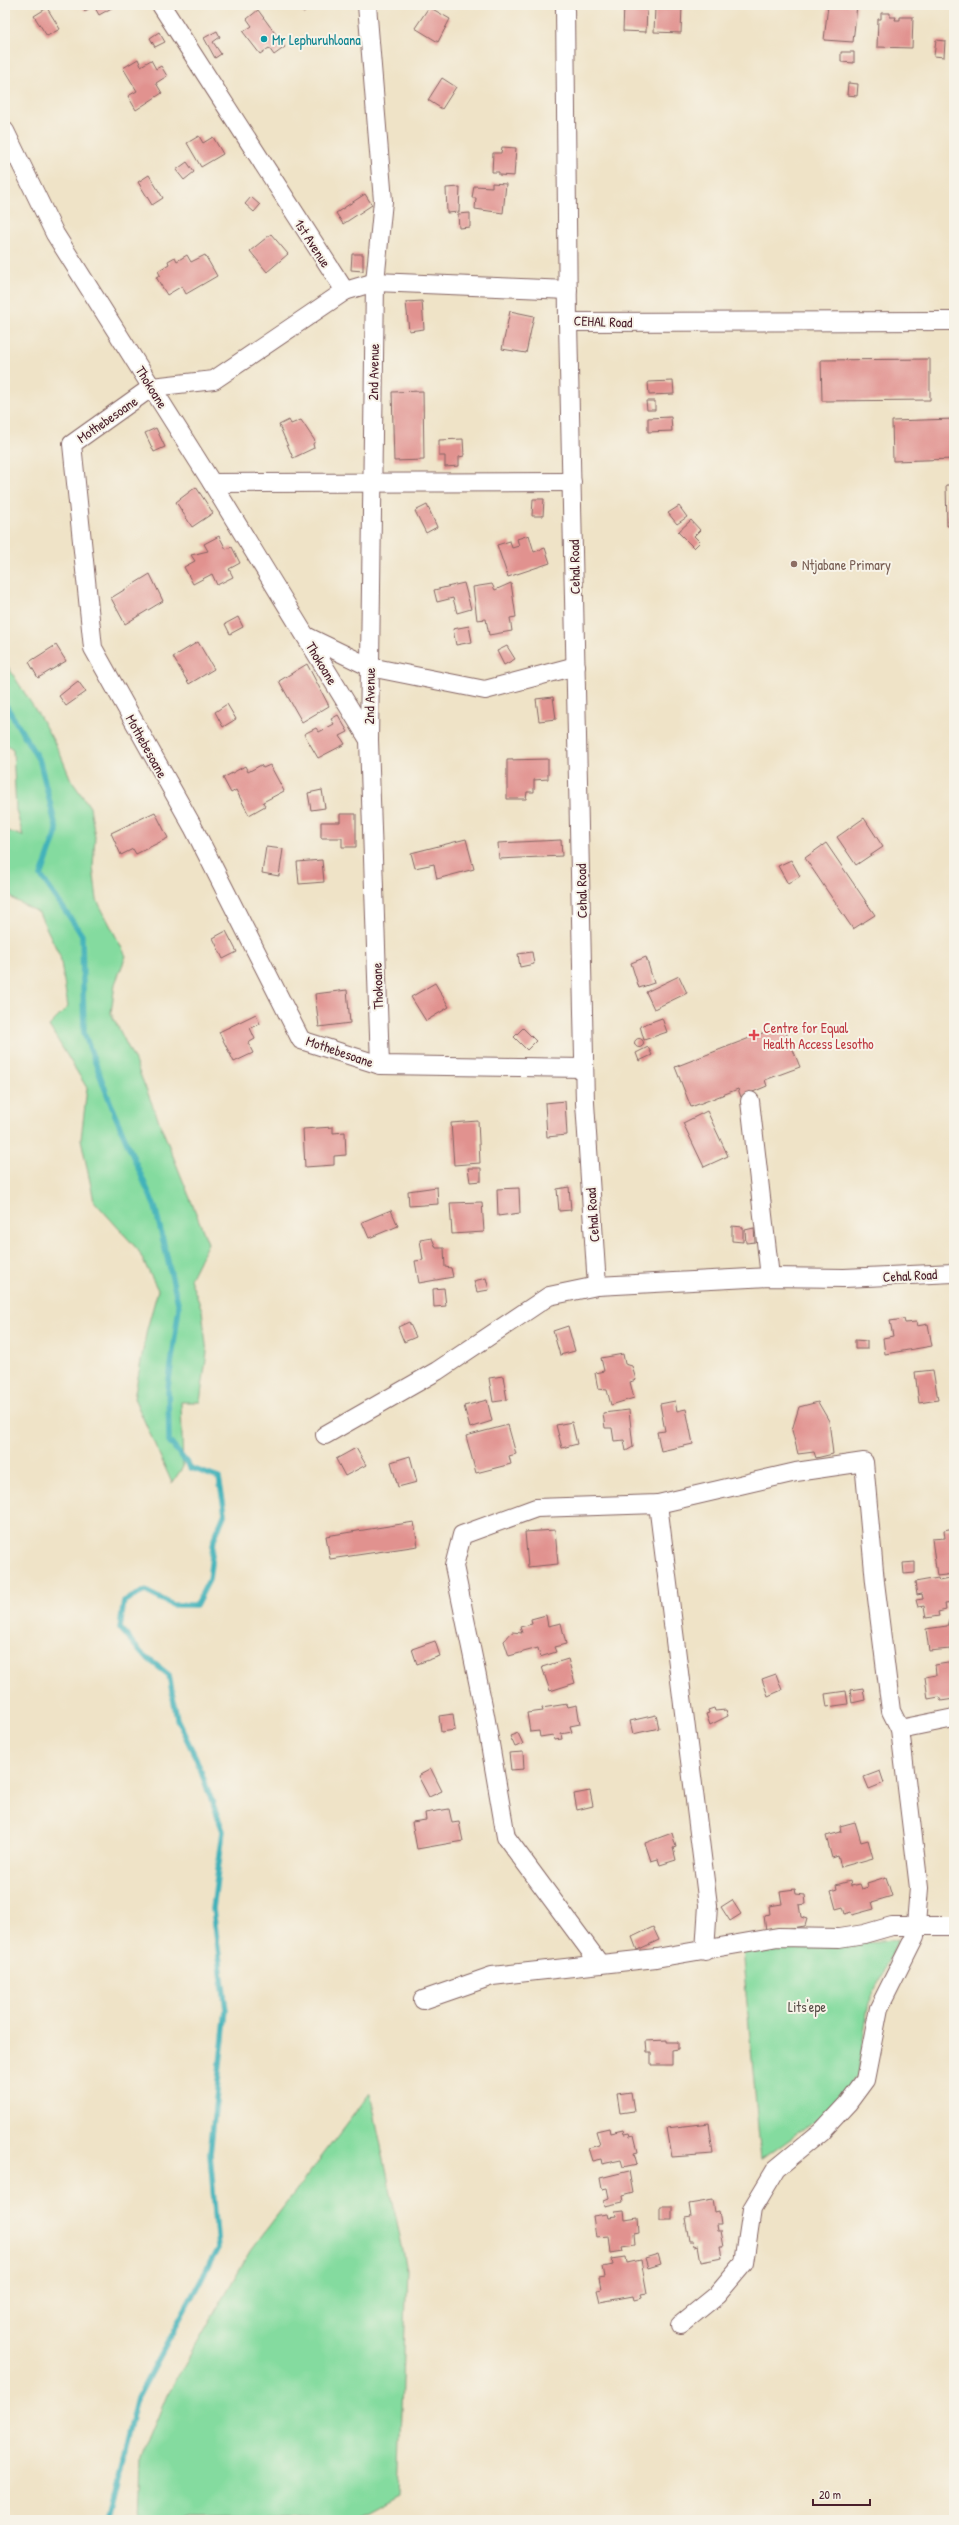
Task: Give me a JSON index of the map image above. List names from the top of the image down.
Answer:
{
  "streets": {
    "street": [
      "1st Avenue",
      "CEHAL Road",
      "2nd Avenue",
      "Thokoane",
      "Mothebesoane",
      "Cehal Road"
    ]
  },
  "crossings": [
    ["CEHAL Road", "Cehal Road"],
    ["2nd Avenue", "Thokoane"],
    ["Thokoane", "Mothebesoane"]
  ],
  "parks": ["Lits'epe"],
  "places": {
    "other": ["Mr Lephuruhloana", "Ntjabane Primary"],
    "health": ["Centre for Equal Health Access Lesotho"]
  },
  "scale_bar": "20 m"
}
